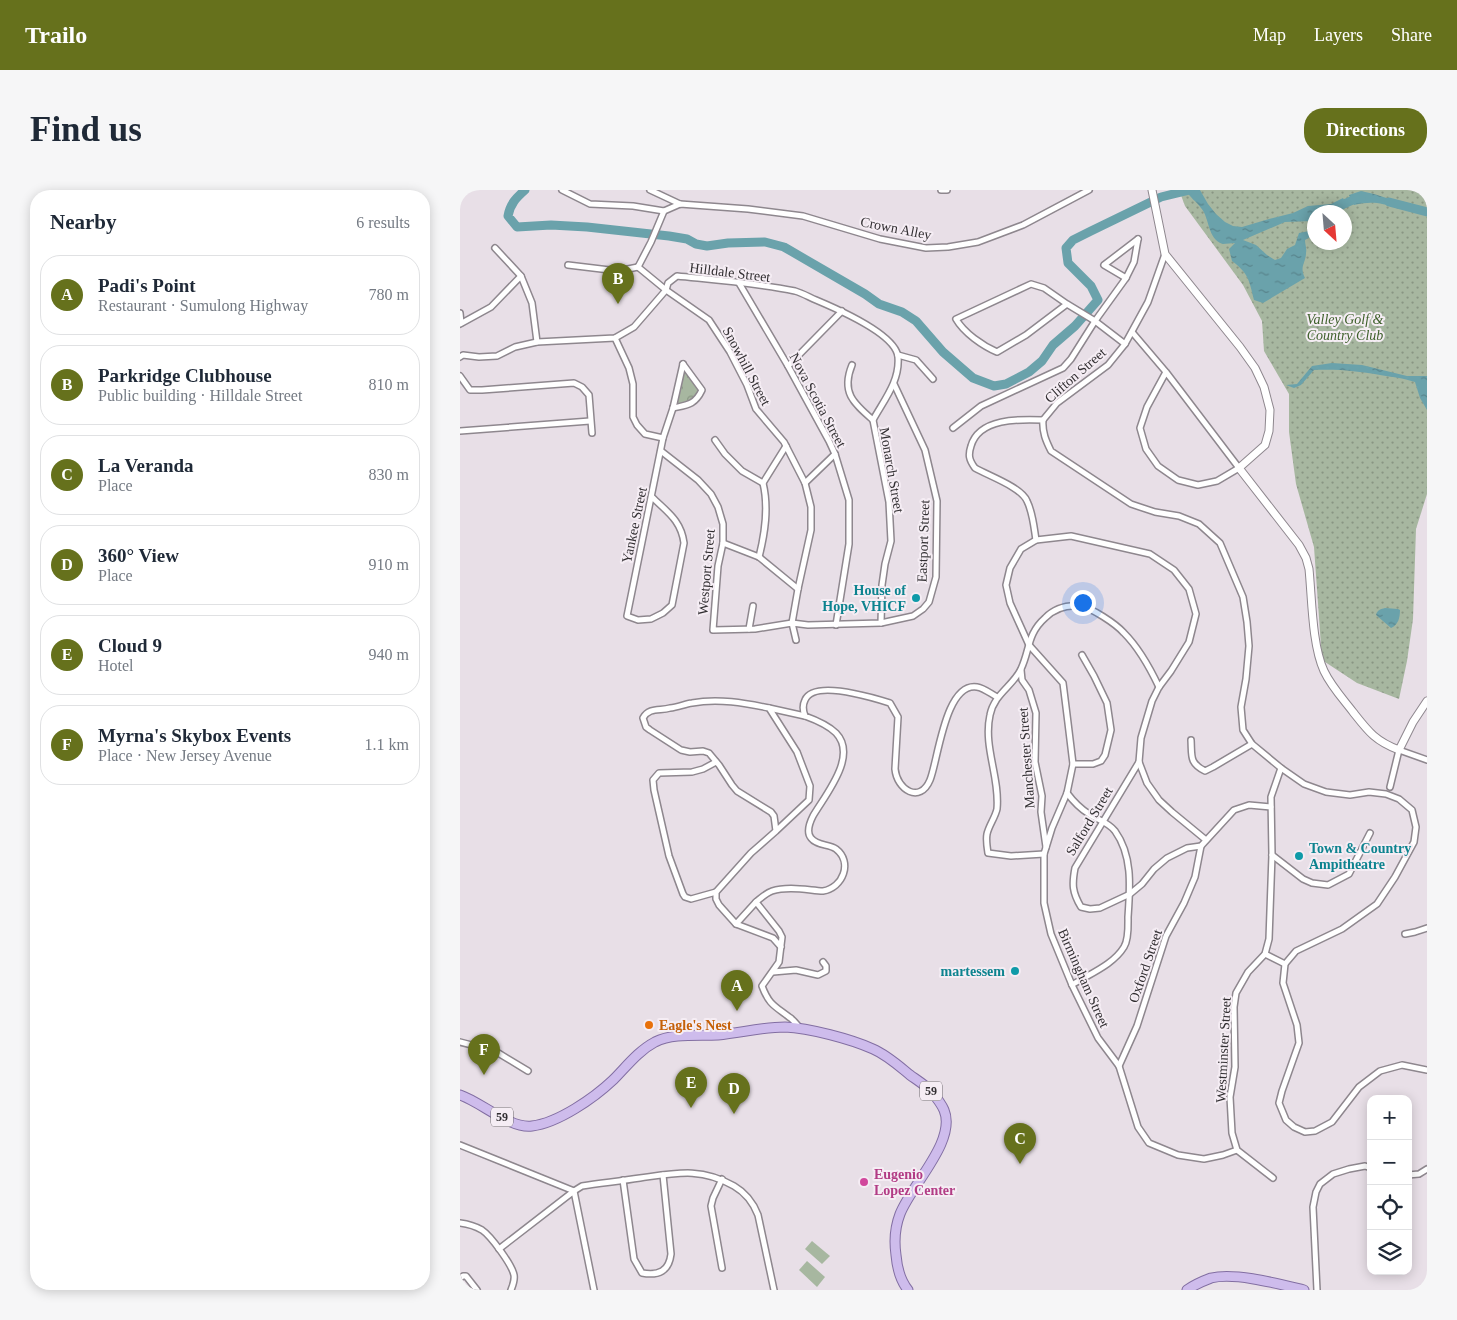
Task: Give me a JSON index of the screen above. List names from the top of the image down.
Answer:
{
  "streets": {
    "main road": ["59"],
    "street": [
      "Crown Alley",
      "Hilldale Street",
      "Snowhill Street",
      "Clifton Street",
      "Nova Scotia Street",
      "Monarch Street",
      "Yankee Street",
      "Eastport Street",
      "Westport Street",
      "Manchester Street",
      "Salford Street",
      "Oxford Street",
      "Birmingham Street",
      "Westminster Street"
    ]
  },
  "crossings": [
    ["Hilldale Street", "Snowhill Street"],
    ["Hilldale Street", "Nova Scotia Street"],
    ["Hilldale Street", "Monarch Street"],
    ["Snowhill Street", "Eastport Street"],
    ["Nova Scotia Street", "Eastport Street"],
    ["Monarch Street", "Eastport Street"],
    ["Yankee Street", "Westport Street"],
    ["Eastport Street", "Westport Street"],
    ["Manchester Street", "Birmingham Street"],
    ["Salford Street", "Oxford Street"],
    ["Oxford Street", "Birmingham Street"],
    ["Birmingham Street", "Westminster Street"]
  ],
  "parks": ["Valley Golf & Country Club"],
  "places": [
    "House of Hope, VHICF",
    "Town & Country Ampitheatre",
    "martessem",
    "Eagle's Nest",
    "Eugenio Lopez Center"
  ],
  "north": "bottom right",
  "page": {
    "header": "Trailo",
    "nav": ["Map", "Layers", "Share"],
    "buttons": "Directions",
    "title": "Find us",
    "heading": ["Nearby", "6 results"],
    "list": [
      {
        "mark": "A",
        "name": "Padi's Point",
        "note": "Restaurant · Sumulong Highway",
        "value": "780 m"
      },
      {
        "mark": "B",
        "name": "Parkridge Clubhouse",
        "note": "Public building · Hilldale Street",
        "value": "810 m"
      },
      {
        "mark": "C",
        "name": "La Veranda",
        "note": "Place",
        "value": "830 m"
      },
      {
        "mark": "D",
        "name": "360° View",
        "note": "Place",
        "value": "910 m"
      },
      {
        "mark": "E",
        "name": "Cloud 9",
        "note": "Hotel",
        "value": "940 m"
      },
      {
        "mark": "F",
        "name": "Myrna's Skybox Events",
        "note": "Place · New Jersey Avenue",
        "value": "1.1 km"
      }
    ],
    "pins": [
      "B",
      "A",
      "F",
      "E",
      "D",
      "C"
    ],
    "map_buttons": ["+", "−"]
  }
}
